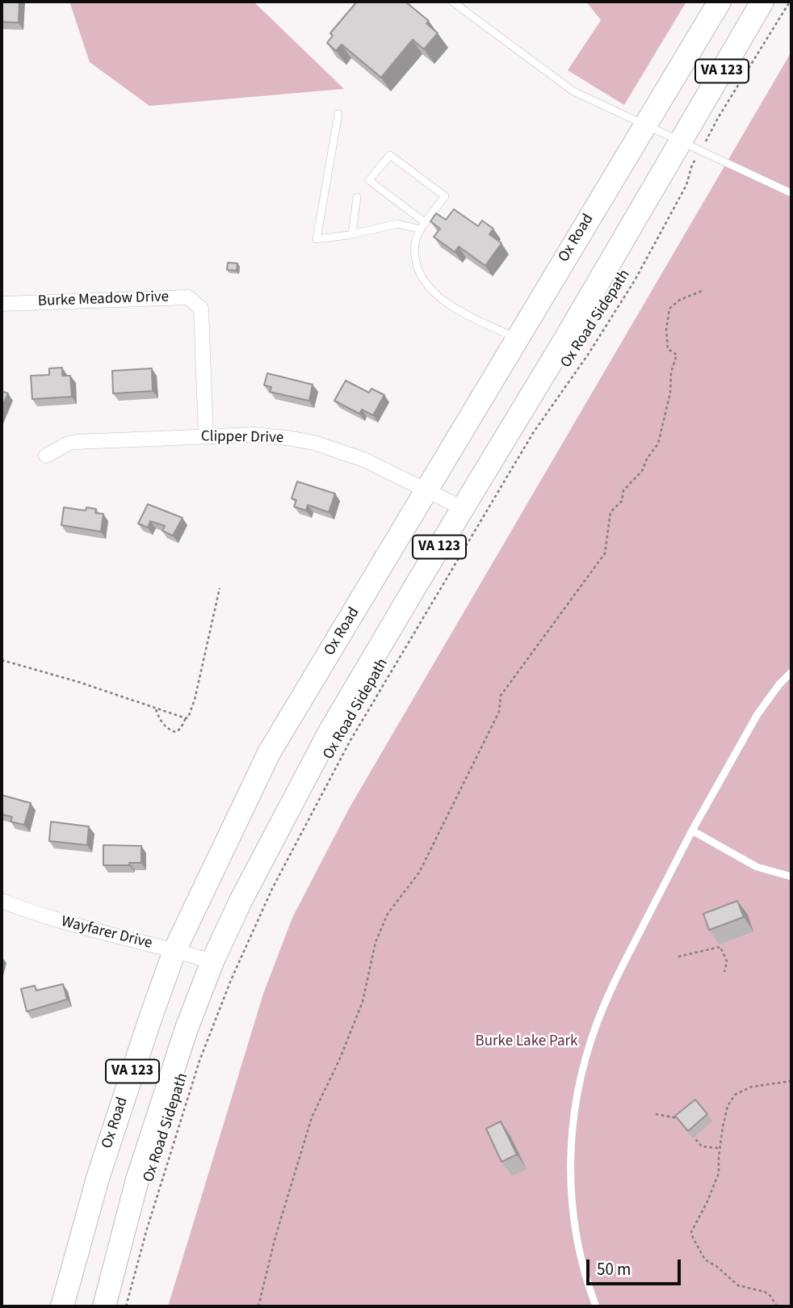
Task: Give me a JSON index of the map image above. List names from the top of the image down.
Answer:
{
  "streets": {
    "highway": ["VA 123", "Ox Road"],
    "street": ["Burke Meadow Drive", "Clipper Drive", "Wayfarer Drive"],
    "path": ["Ox Road Sidepath"]
  },
  "crossings": [
    ["VA 123", "Clipper Drive"],
    ["VA 123", "Wayfarer Drive"],
    ["Ox Road", "Clipper Drive"],
    ["Ox Road", "Wayfarer Drive"],
    ["Burke Meadow Drive", "Clipper Drive"]
  ],
  "parks": ["Burke Lake Park"],
  "scale_bar": "50 m"
}
